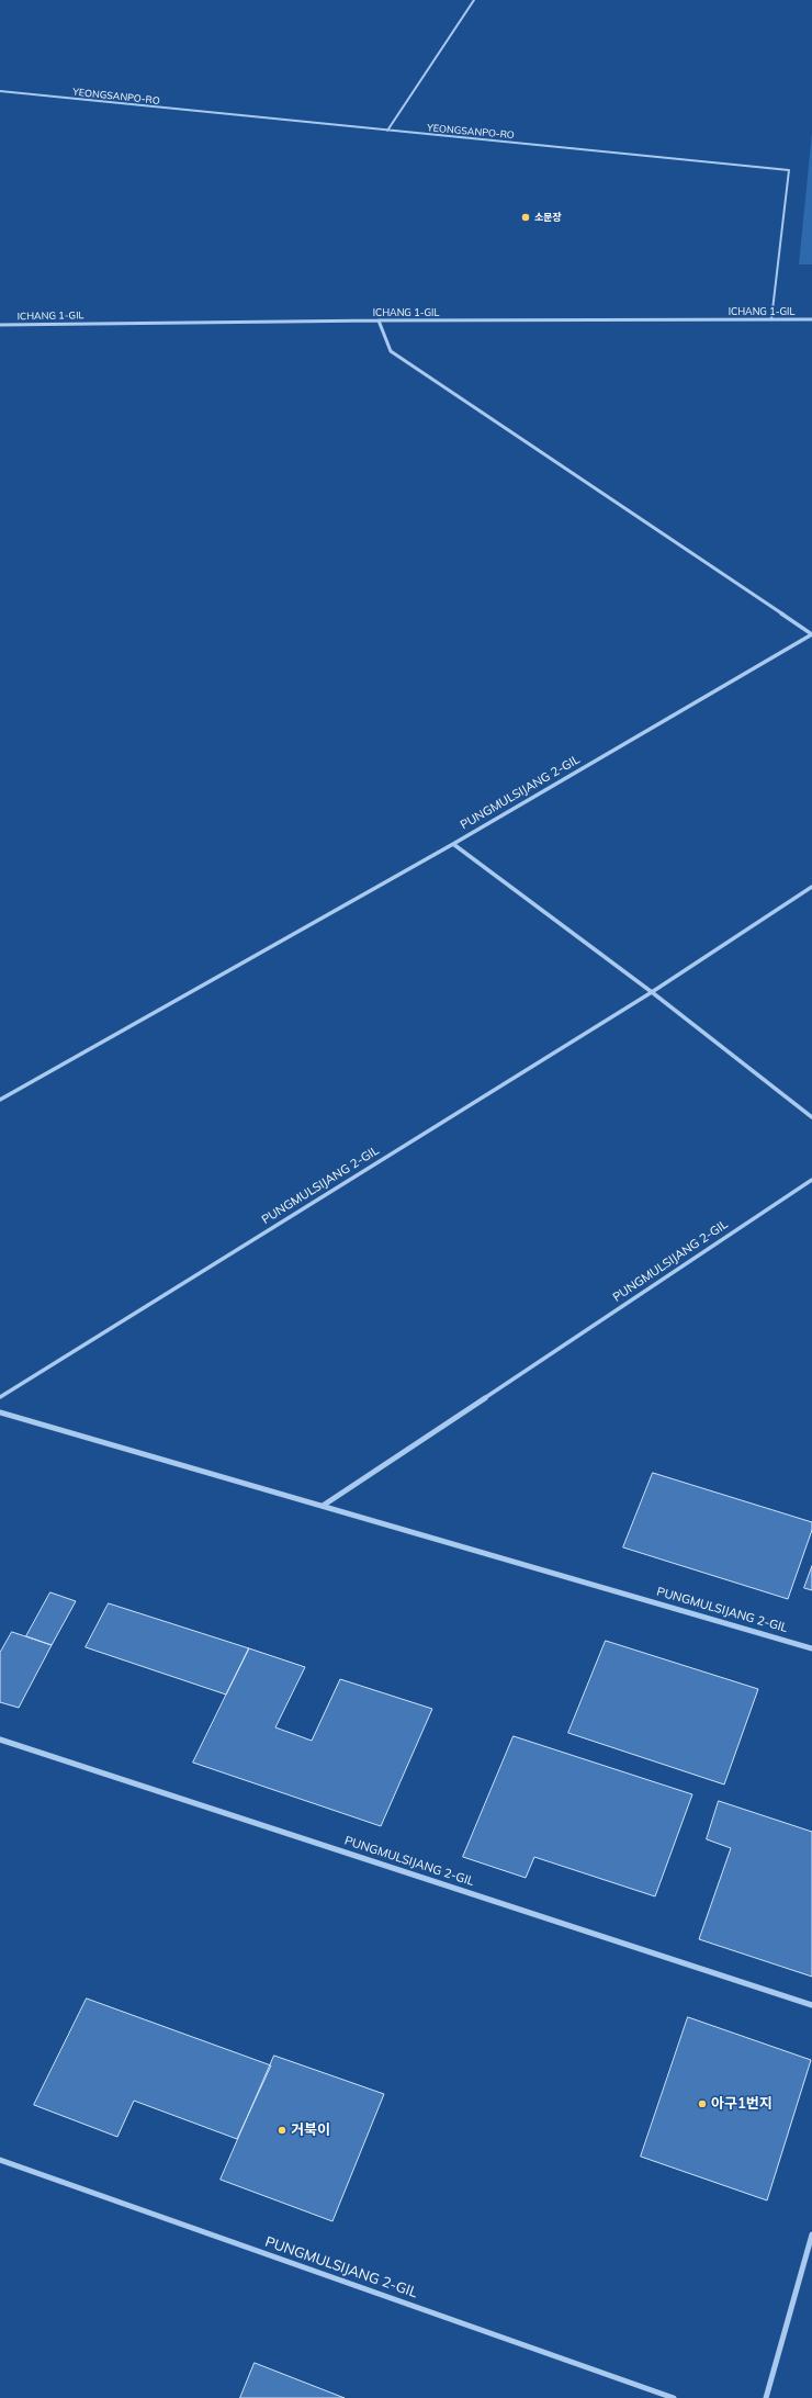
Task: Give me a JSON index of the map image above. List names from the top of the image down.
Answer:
{
  "streets": {
    "street": ["ICHANG 1-GIL", "PUNGMULSIJANG 2-GIL"],
    "lane": ["YEONGSANPO-RO"]
  },
  "crossings": [
    ["YEONGSANPO-RO", "ICHANG 1-GIL"]
  ],
  "places": ["소문장", "아구1번지", "거북이"]
}
